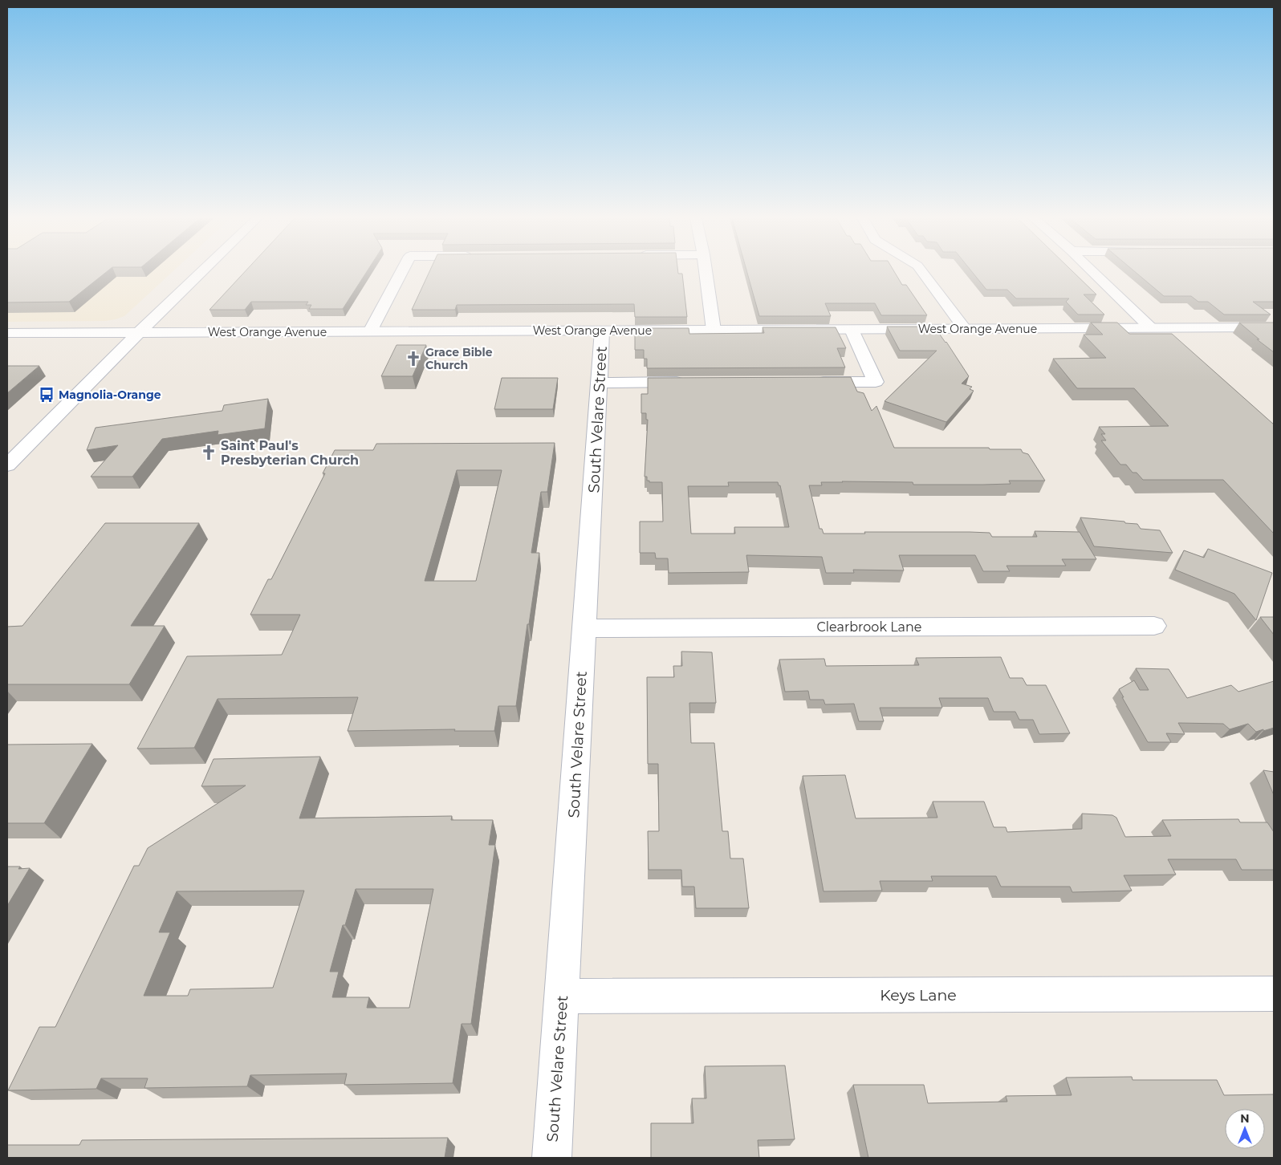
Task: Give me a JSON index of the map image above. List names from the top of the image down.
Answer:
{
  "streets": {
    "street": [
      "West Orange Avenue",
      "South Velare Street",
      "Clearbrook Lane",
      "Keys Lane"
    ]
  },
  "crossings": [
    ["West Orange Avenue", "South Velare Street"],
    ["South Velare Street", "Clearbrook Lane"],
    ["South Velare Street", "Keys Lane"]
  ],
  "places": {
    "church": ["Grace Bible Church", "Saint Paul's Presbyterian Church"],
    "bus stop": ["Magnolia-Orange"]
  },
  "north": "top"
}
